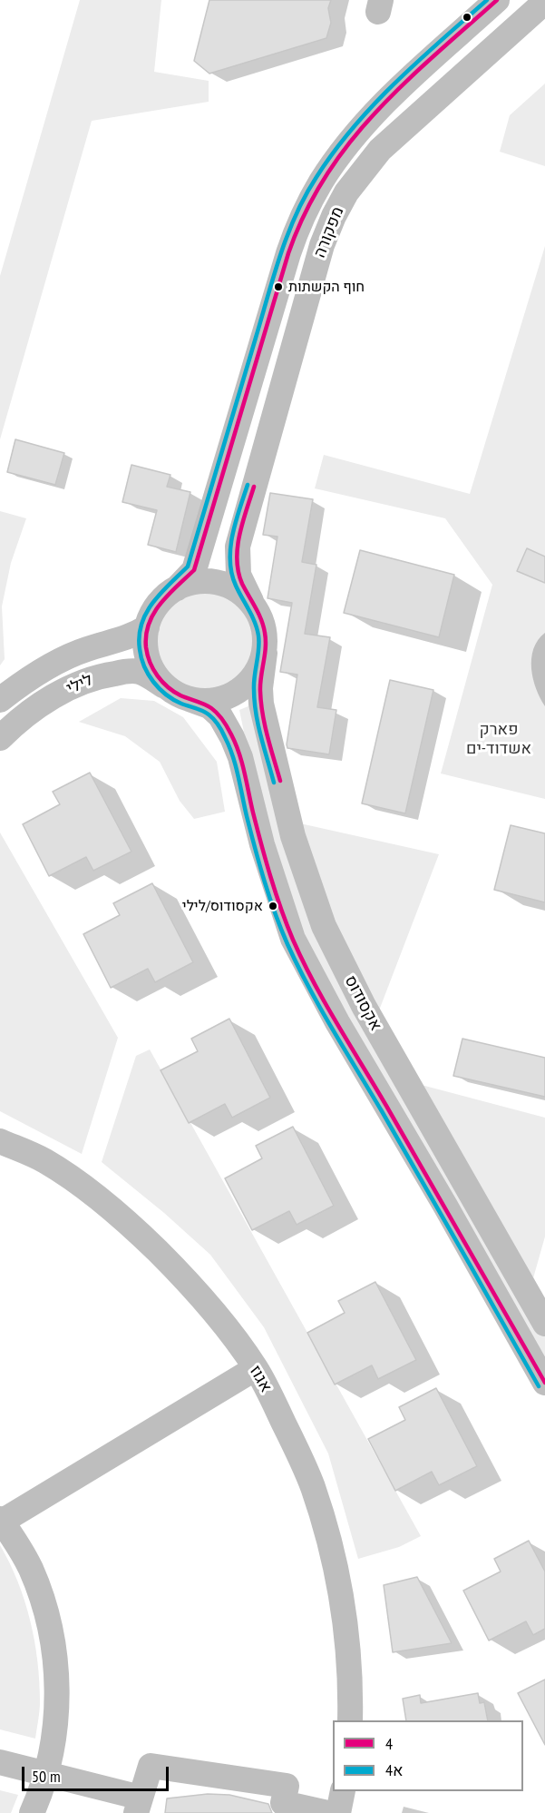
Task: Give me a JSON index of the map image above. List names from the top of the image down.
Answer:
{
  "streets": {
    "street": [
      "מפקורה",
      "לילי",
      "אקסודוס",
      "אגוז"
    ]
  },
  "crossings": [
    ["מפקורה", "לילי"],
    ["מפקורה", "אקסודוס"],
    ["לילי", "אקסודוס"]
  ],
  "parks": ["פארק אשדוד-ים"],
  "places": ["חוף הקשתות", "אקסודוס/לילי"],
  "lines": ["transit line 4", "transit line 4א"],
  "legend": ["4", "4א"],
  "scale_bar": "50 m"
}
